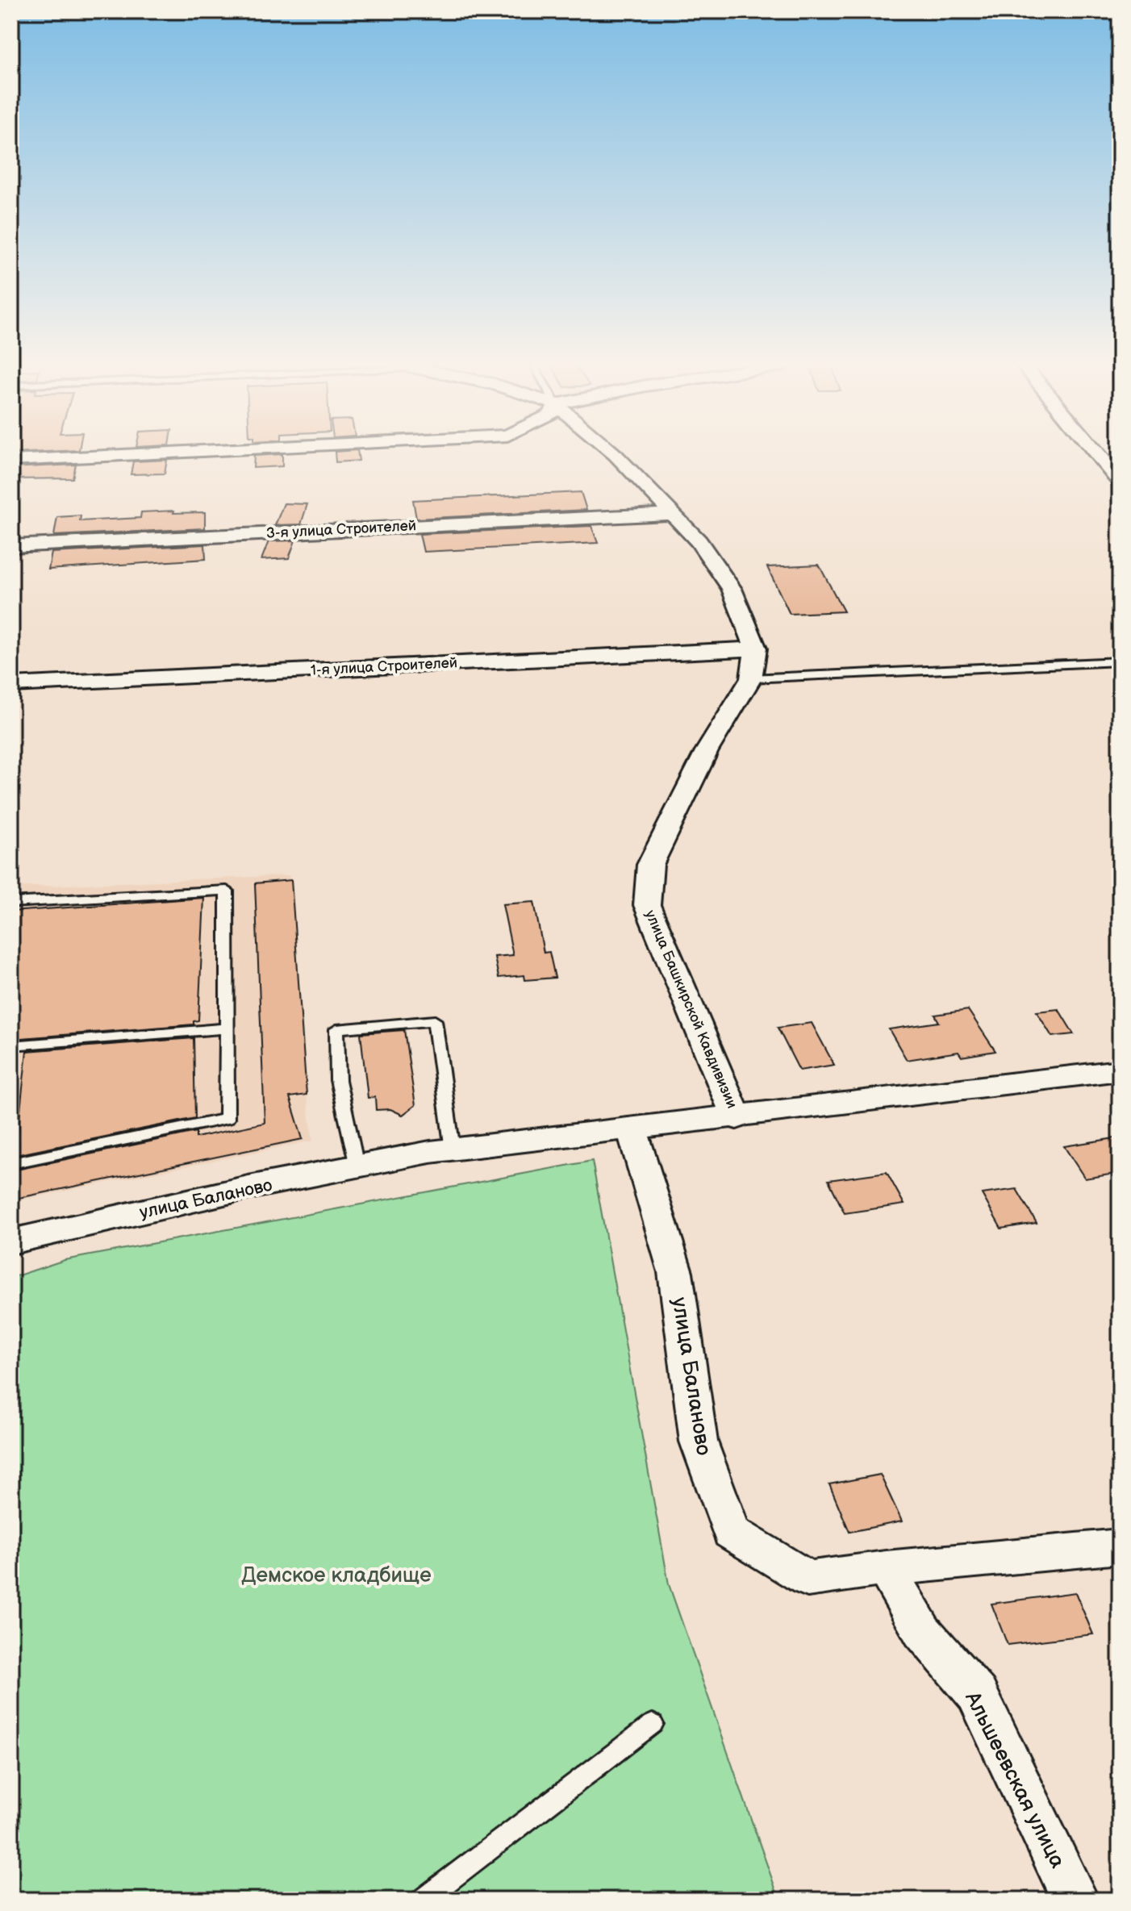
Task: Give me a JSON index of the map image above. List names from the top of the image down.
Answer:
{
  "streets": {
    "street": [
      "3-я улица Строителей",
      "1-я улица Строителей",
      "улица Башкирской Кавдивизии",
      "улица Баланово",
      "Альшеевская улица"
    ]
  },
  "crossings": [
    ["1-я улица Строителей", "улица Башкирской Кавдивизии"],
    ["улица Башкирской Кавдивизии", "улица Баланово"],
    ["улица Баланово", "Альшеевская улица"]
  ],
  "parks": ["Демское кладбище"]
}
